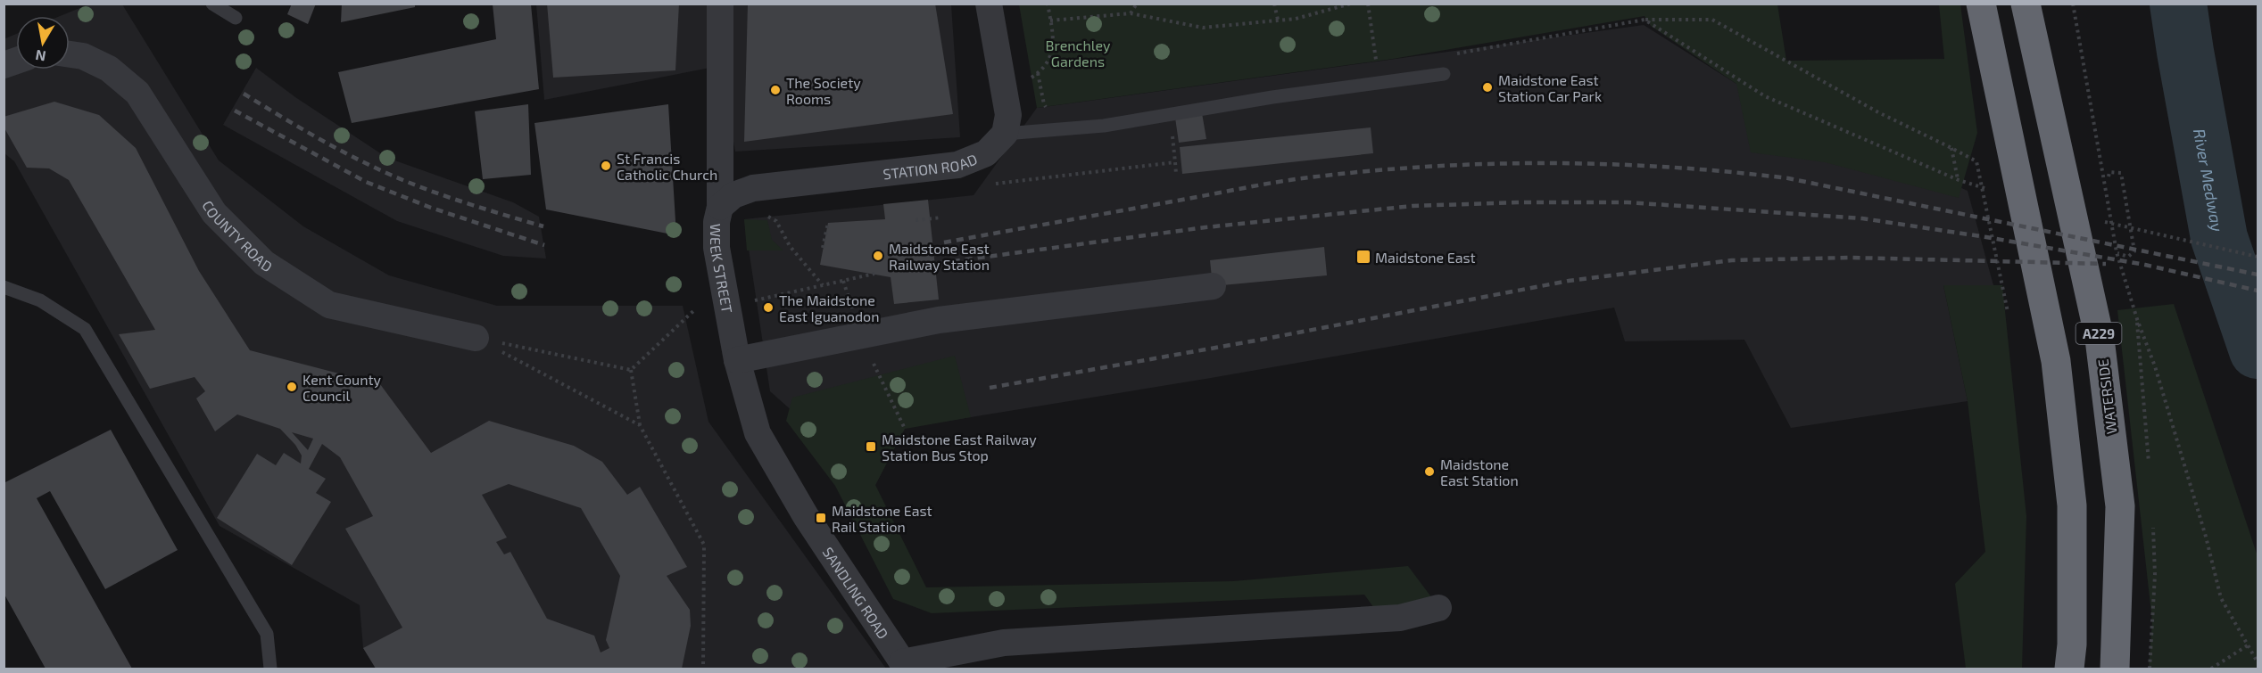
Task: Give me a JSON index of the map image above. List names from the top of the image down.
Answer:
{
  "streets": {
    "highway": ["A229", "WATERSIDE"],
    "street": [
      "STATION ROAD",
      "COUNTY ROAD",
      "WEEK STREET",
      "SANDLING ROAD"
    ]
  },
  "crossings": [
    ["STATION ROAD", "WEEK STREET"],
    ["WEEK STREET", "SANDLING ROAD"]
  ],
  "water": ["River Medway"],
  "parks": ["Brenchley Gardens"],
  "places": {
    "other": [
      "Maidstone East Station Car Park",
      "The Society Rooms",
      "St Francis Catholic Church",
      "Maidstone East Railway Station",
      "The Maidstone East Iguanodon",
      "Kent County Council",
      "Maidstone East Station"
    ],
    "transit": ["Maidstone East", "Maidstone East Railway Station Bus Stop", "Maidstone East Rail Station"]
  },
  "north": "bottom"
}
